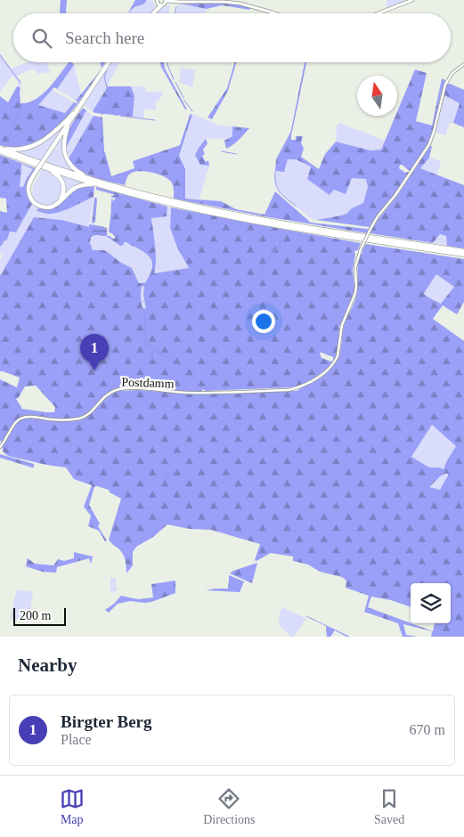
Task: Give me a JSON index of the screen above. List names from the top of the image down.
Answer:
{
  "streets": {
    "street": ["Postdamm"]
  },
  "scale_bar": "200 m",
  "north": "top",
  "page": {
    "search": "Search here",
    "pins": "1",
    "scale": "200 m",
    "heading": "Nearby",
    "list": [
      {
        "mark": "1",
        "name": "Birgter Berg",
        "note": "Place",
        "value": "670 m"
      }
    ],
    "nav": ["Map", "Directions", "Saved"]
  }
}
